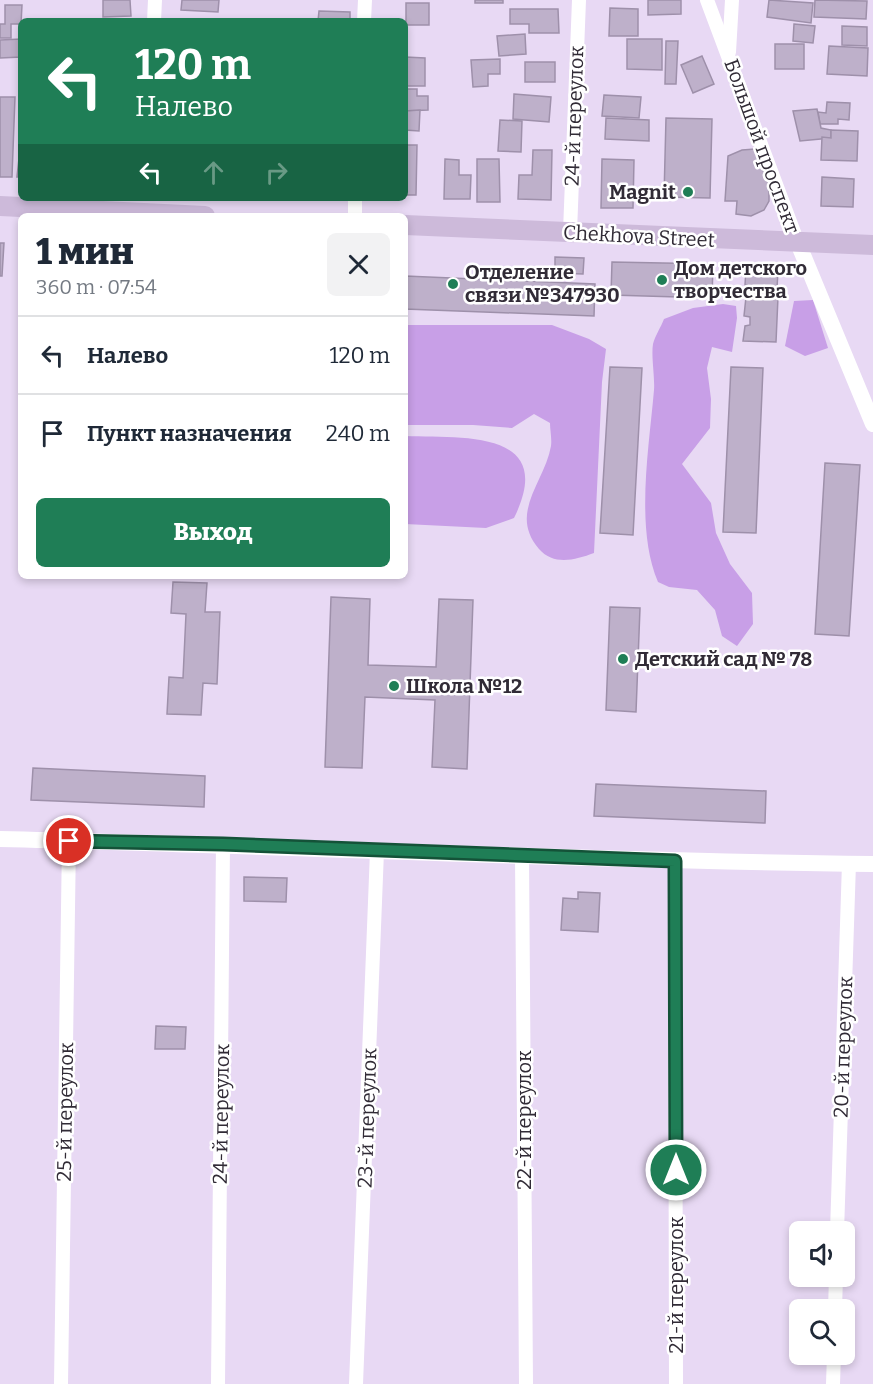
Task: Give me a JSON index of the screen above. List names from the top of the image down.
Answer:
{
  "streets": {
    "main road": ["Chekhova Street"],
    "street": [
      "24-й переулок",
      "Большой проспект",
      "20-й переулок",
      "25-й переулок",
      "23-й переулок",
      "22-й переулок",
      "21-й переулок"
    ]
  },
  "crossings": [
    ["24-й переулок", "Chekhova Street"],
    ["Большой проспект", "Chekhova Street"]
  ],
  "places": [
    "Magnit",
    "Дом детского творчества",
    "Отделение связи №347930",
    "Детский сад № 78",
    "Школа №12"
  ],
  "page": {
    "turn": ["120 m", "Налево"],
    "heading": ["1 мин", "360 m · 07:54"],
    "list": [
      {
        "name": "Налево",
        "value": "120 m"
      },
      {
        "name": "Пункт назначения",
        "value": "240 m"
      }
    ],
    "buttons": "Выход"
  }
}
